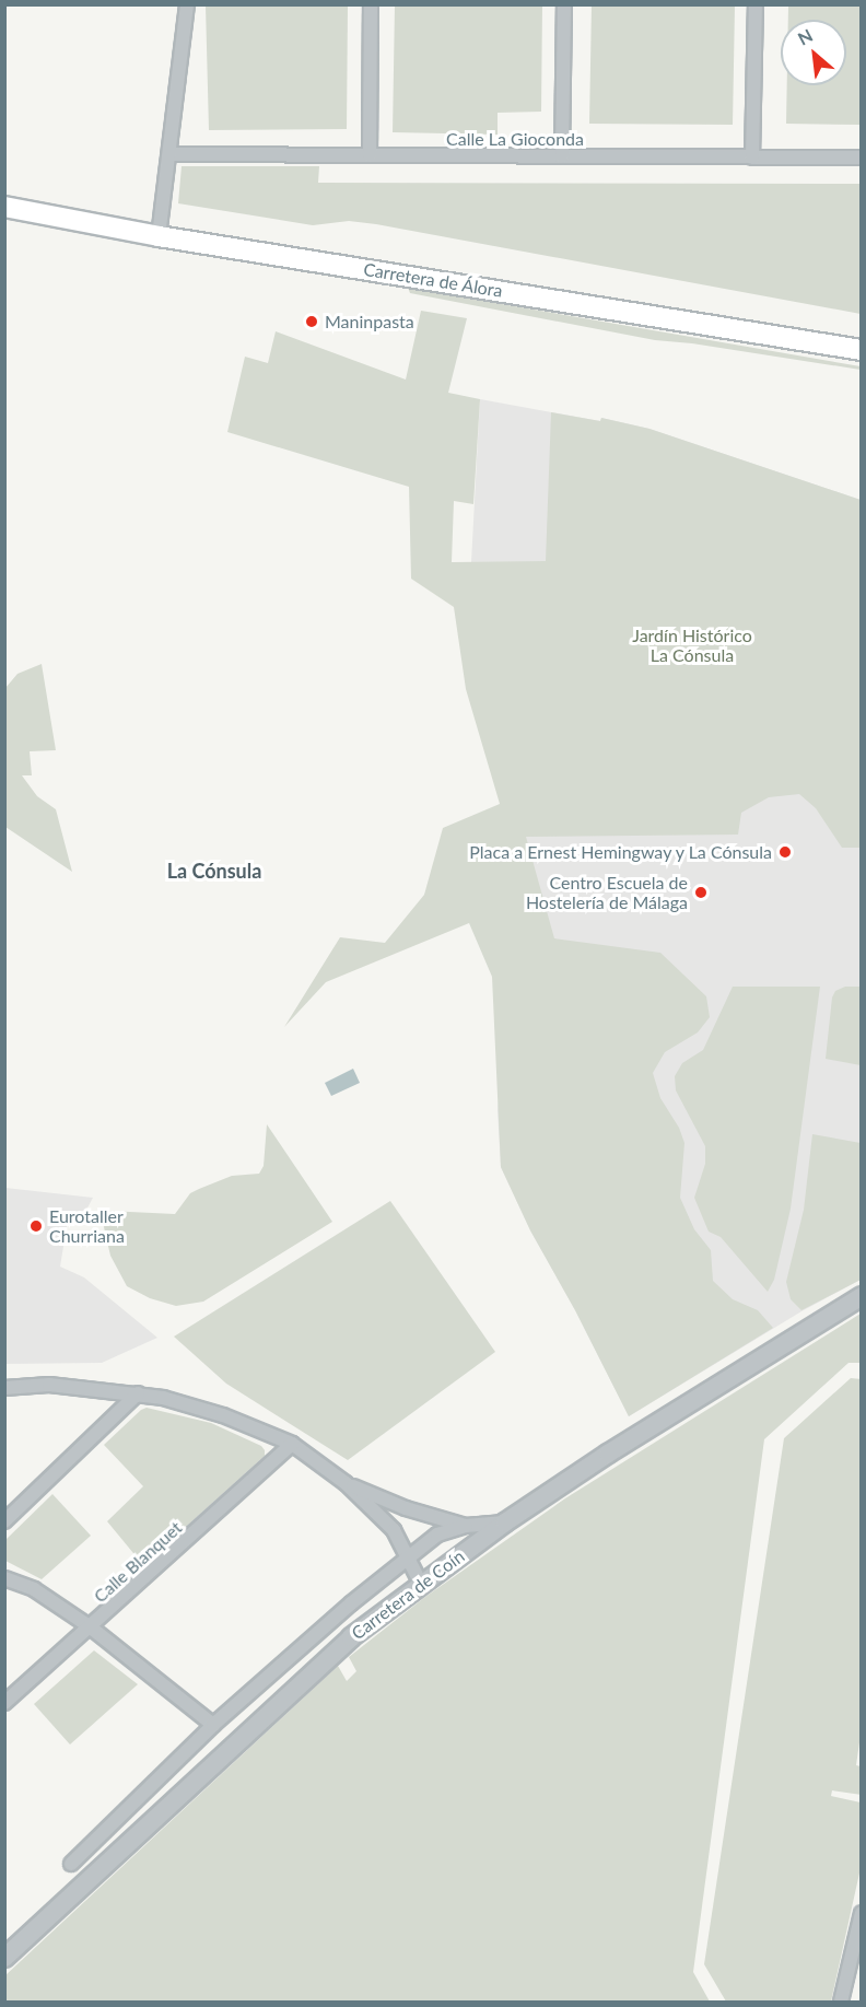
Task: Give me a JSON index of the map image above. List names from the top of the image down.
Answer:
{
  "streets": {
    "main road": ["Carretera de Álora"],
    "street": ["Calle La Gioconda", "Calle Blanquet", "Carretera de Coín"]
  },
  "districts": ["La Cónsula"],
  "parks": ["Jardín Histórico La Cónsula"],
  "places": [
    "Maninpasta",
    "Placa a Ernest Hemingway y La Cónsula",
    "Centro Escuela de Hostelería de Málaga",
    "Eurotaller Churriana"
  ],
  "north": "top left"
}
